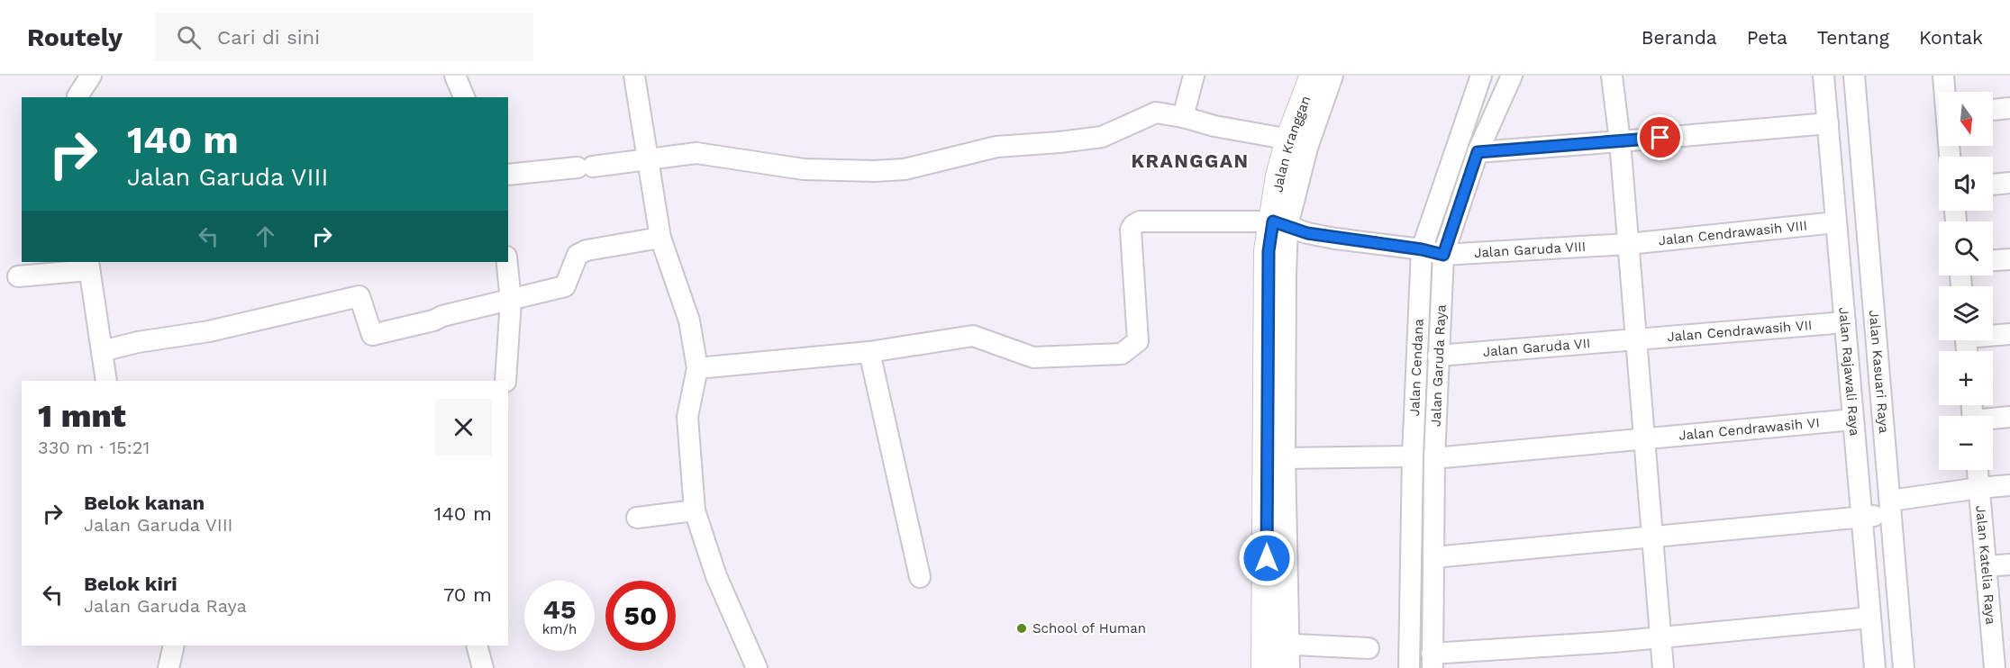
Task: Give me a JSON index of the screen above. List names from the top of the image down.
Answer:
{
  "streets": {
    "main road": ["Jalan Kranggan"],
    "street": [
      "Jalan Cendrawasih VIII",
      "Jalan Garuda VIII",
      "Jalan Cendrawasih VII",
      "Jalan Garuda VII",
      "Jalan Garuda Raya",
      "Jalan Cendana",
      "Jalan Rajawali Raya",
      "Jalan Kasuari Raya",
      "Jalan Cendrawasih VI",
      "Jalan Katelia Raya"
    ]
  },
  "crossings": [
    ["Jalan Kranggan", "Jalan Garuda VIII"],
    ["Jalan Cendrawasih VIII", "Jalan Garuda VIII"],
    ["Jalan Cendrawasih VIII", "Jalan Rajawali Raya"],
    ["Jalan Garuda VIII", "Jalan Garuda Raya"],
    ["Jalan Garuda VIII", "Jalan Cendana"],
    ["Jalan Cendrawasih VII", "Jalan Garuda VII"],
    ["Jalan Cendrawasih VII", "Jalan Rajawali Raya"],
    ["Jalan Garuda VII", "Jalan Garuda Raya"],
    ["Jalan Garuda Raya", "Jalan Cendrawasih VI"],
    ["Jalan Rajawali Raya", "Jalan Cendrawasih VI"]
  ],
  "districts": ["KRANGGAN"],
  "places": ["School of Human"],
  "north": "bottom",
  "page": {
    "header": "Routely",
    "search": "Cari di sini",
    "nav": [
      "Beranda",
      "Peta",
      "Tentang",
      "Kontak"
    ],
    "map_buttons": ["+", "−"],
    "turn": ["140 m", "Jalan Garuda VIII"],
    "heading": ["1 mnt", "330 m · 15:21"],
    "list": [
      {
        "name": "Belok kanan",
        "note": "Jalan Garuda VIII",
        "value": "140 m"
      },
      {
        "name": "Belok kiri",
        "note": "Jalan Garuda Raya",
        "value": "70 m"
      }
    ],
    "speed": "45 km/h",
    "limit": "50"
  }
}
